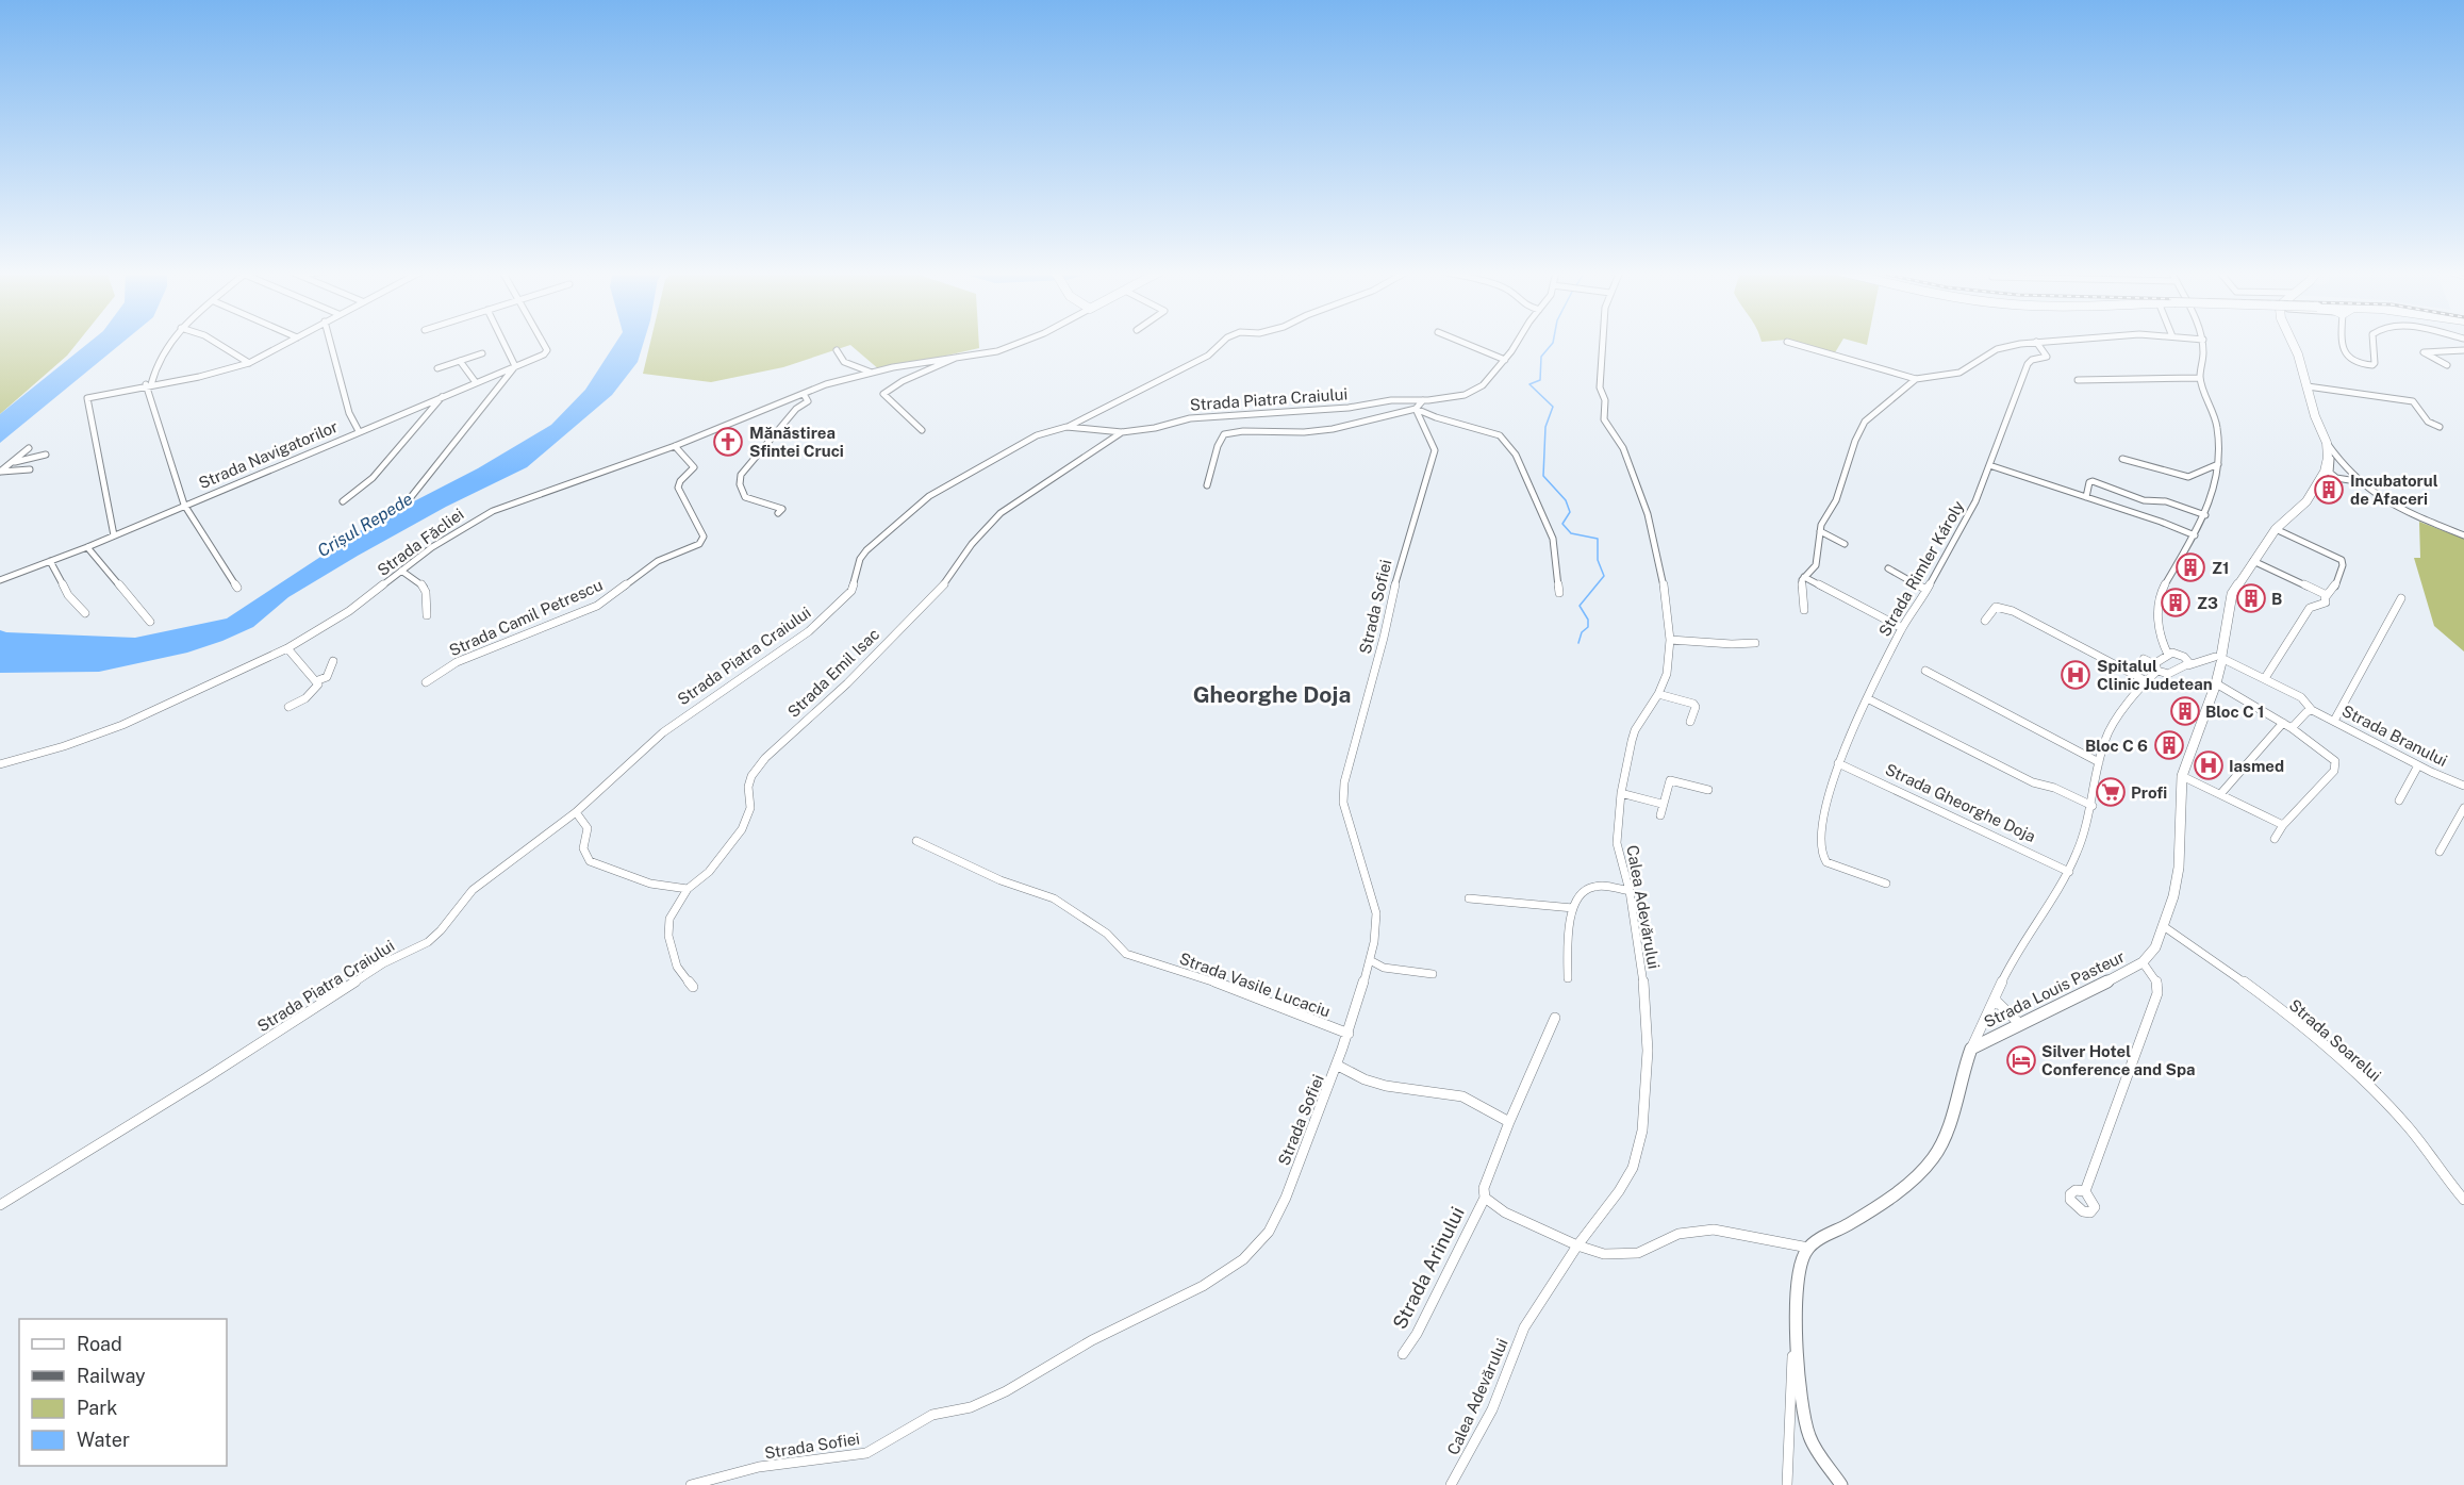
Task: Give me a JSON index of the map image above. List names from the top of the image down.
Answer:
{
  "streets": {
    "main road": ["Strada Louis Pasteur"],
    "street": [
      "Strada Piatra Craiului",
      "Strada Navigatorilor",
      "Strada Făcliei",
      "Strada Rimler Károly",
      "Strada Sofiei",
      "Strada Camil Petrescu",
      "Strada Emil Isac",
      "Strada Branului",
      "Strada Gheorghe Doja",
      "Calea Adevărului",
      "Strada Vasile Lucaciu",
      "Strada Soarelui",
      "Strada Arinului"
    ]
  },
  "crossings": [
    ["Strada Piatra Craiului", "Strada Sofiei"],
    ["Strada Piatra Craiului", "Strada Emil Isac"],
    ["Strada Făcliei", "Strada Camil Petrescu"],
    ["Strada Rimler Károly", "Strada Gheorghe Doja"],
    ["Strada Sofiei", "Strada Vasile Lucaciu"],
    ["Strada Branului", "Strada Louis Pasteur"],
    ["Calea Adevărului", "Strada Arinului"],
    ["Strada Louis Pasteur", "Strada Soarelui"]
  ],
  "districts": ["Gheorghe Doja"],
  "water": ["Crișul Repede"],
  "places": {
    "church": ["Mănăstirea Sfintei Cruci"],
    "building": [
      "Incubatorul de Afaceri",
      "Z1",
      "B",
      "Z3",
      "Bloc C 1",
      "Bloc C 6"
    ],
    "hospital": ["Spitalul Clinic Judetean", "Iasmed"],
    "supermarket": ["Profi"],
    "hotel": ["Silver Hotel Conference and Spa"]
  },
  "legend": [
    "Road",
    "Railway",
    "Park",
    "Water"
  ]
}
